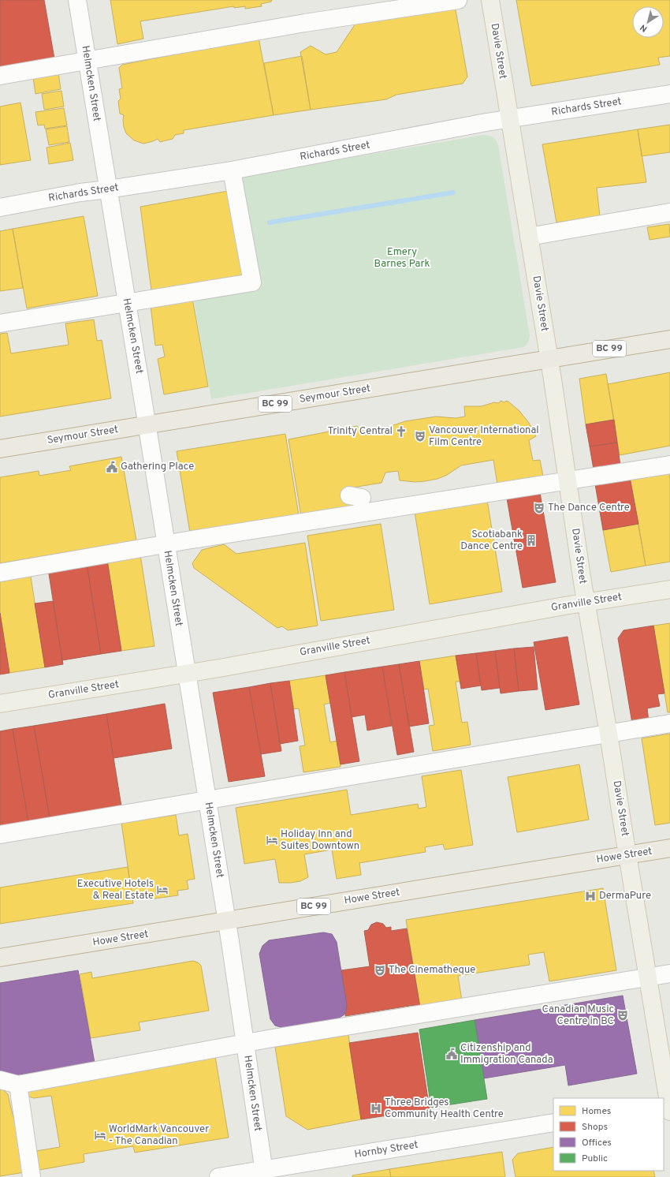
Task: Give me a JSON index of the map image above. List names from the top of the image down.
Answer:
{
  "streets": {
    "highway": ["BC 99", "Seymour Street", "Howe Street"],
    "main road": ["Davie Street", "Granville Street"],
    "street": ["Helmcken Street", "Richards Street", "Hornby Street"]
  },
  "crossings": [
    ["Davie Street", "Richards Street"],
    ["Davie Street", "Seymour Street"],
    ["Davie Street", "Granville Street"],
    ["Davie Street", "Howe Street"],
    ["Helmcken Street", "Richards Street"],
    ["Helmcken Street", "Seymour Street"],
    ["Helmcken Street", "Granville Street"],
    ["Helmcken Street", "Howe Street"],
    ["Helmcken Street", "Hornby Street"]
  ],
  "parks": ["Emery Barnes Park"],
  "places": {
    "church": ["Trinity Central"],
    "theatre": [
      "Vancouver International Film Centre",
      "The Dance Centre",
      "The Cinematheque",
      "Canadian Music Centre in BC"
    ],
    "public building": ["Gathering Place", "Citizenship and Immigration Canada"],
    "building": ["Scotiabank Dance Centre"],
    "hotel": ["Holiday Inn and Suites Downtown", "Executive Hotels & Real Estate", "WorldMark Vancouver - The Canadian"],
    "hospital": ["DermaPure", "Three Bridges Community Health Centre"]
  },
  "legend": [
    "Homes",
    "Shops",
    "Offices",
    "Public"
  ],
  "north": "bottom left"
}
